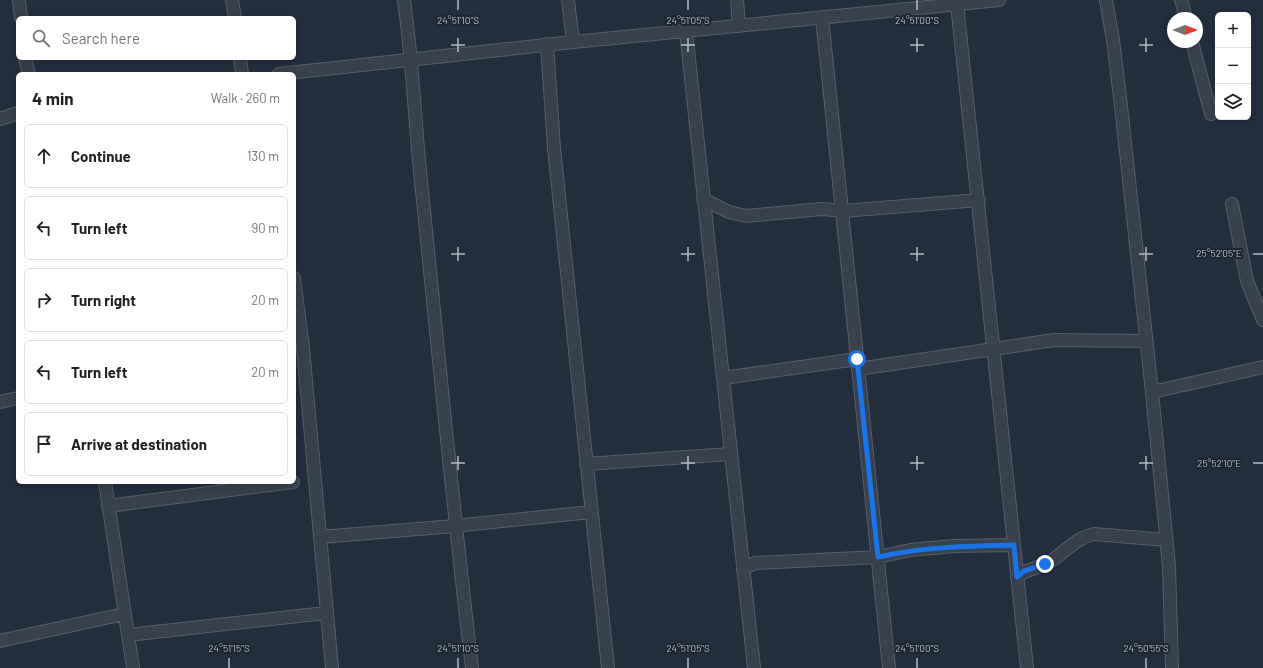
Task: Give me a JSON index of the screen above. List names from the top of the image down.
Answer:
{
  "north": "right",
  "page": {
    "map_buttons": ["+", "−"],
    "search": "Search here",
    "heading": ["4 min", "Walk · 260 m"],
    "list": [
      ["Continue", "130 m"],
      ["Turn left", "90 m"],
      ["Turn right", "20 m"],
      ["Turn left", "20 m"],
      "Arrive at destination"
    ]
  },
  "coordinates": [
    "24°51'10\"S",
    "24°51'05\"S",
    "24°51'00\"S",
    "25°52'05\"E",
    "25°52'10\"E",
    "24°51'15\"S",
    "24°50'55\"S"
  ]
}
